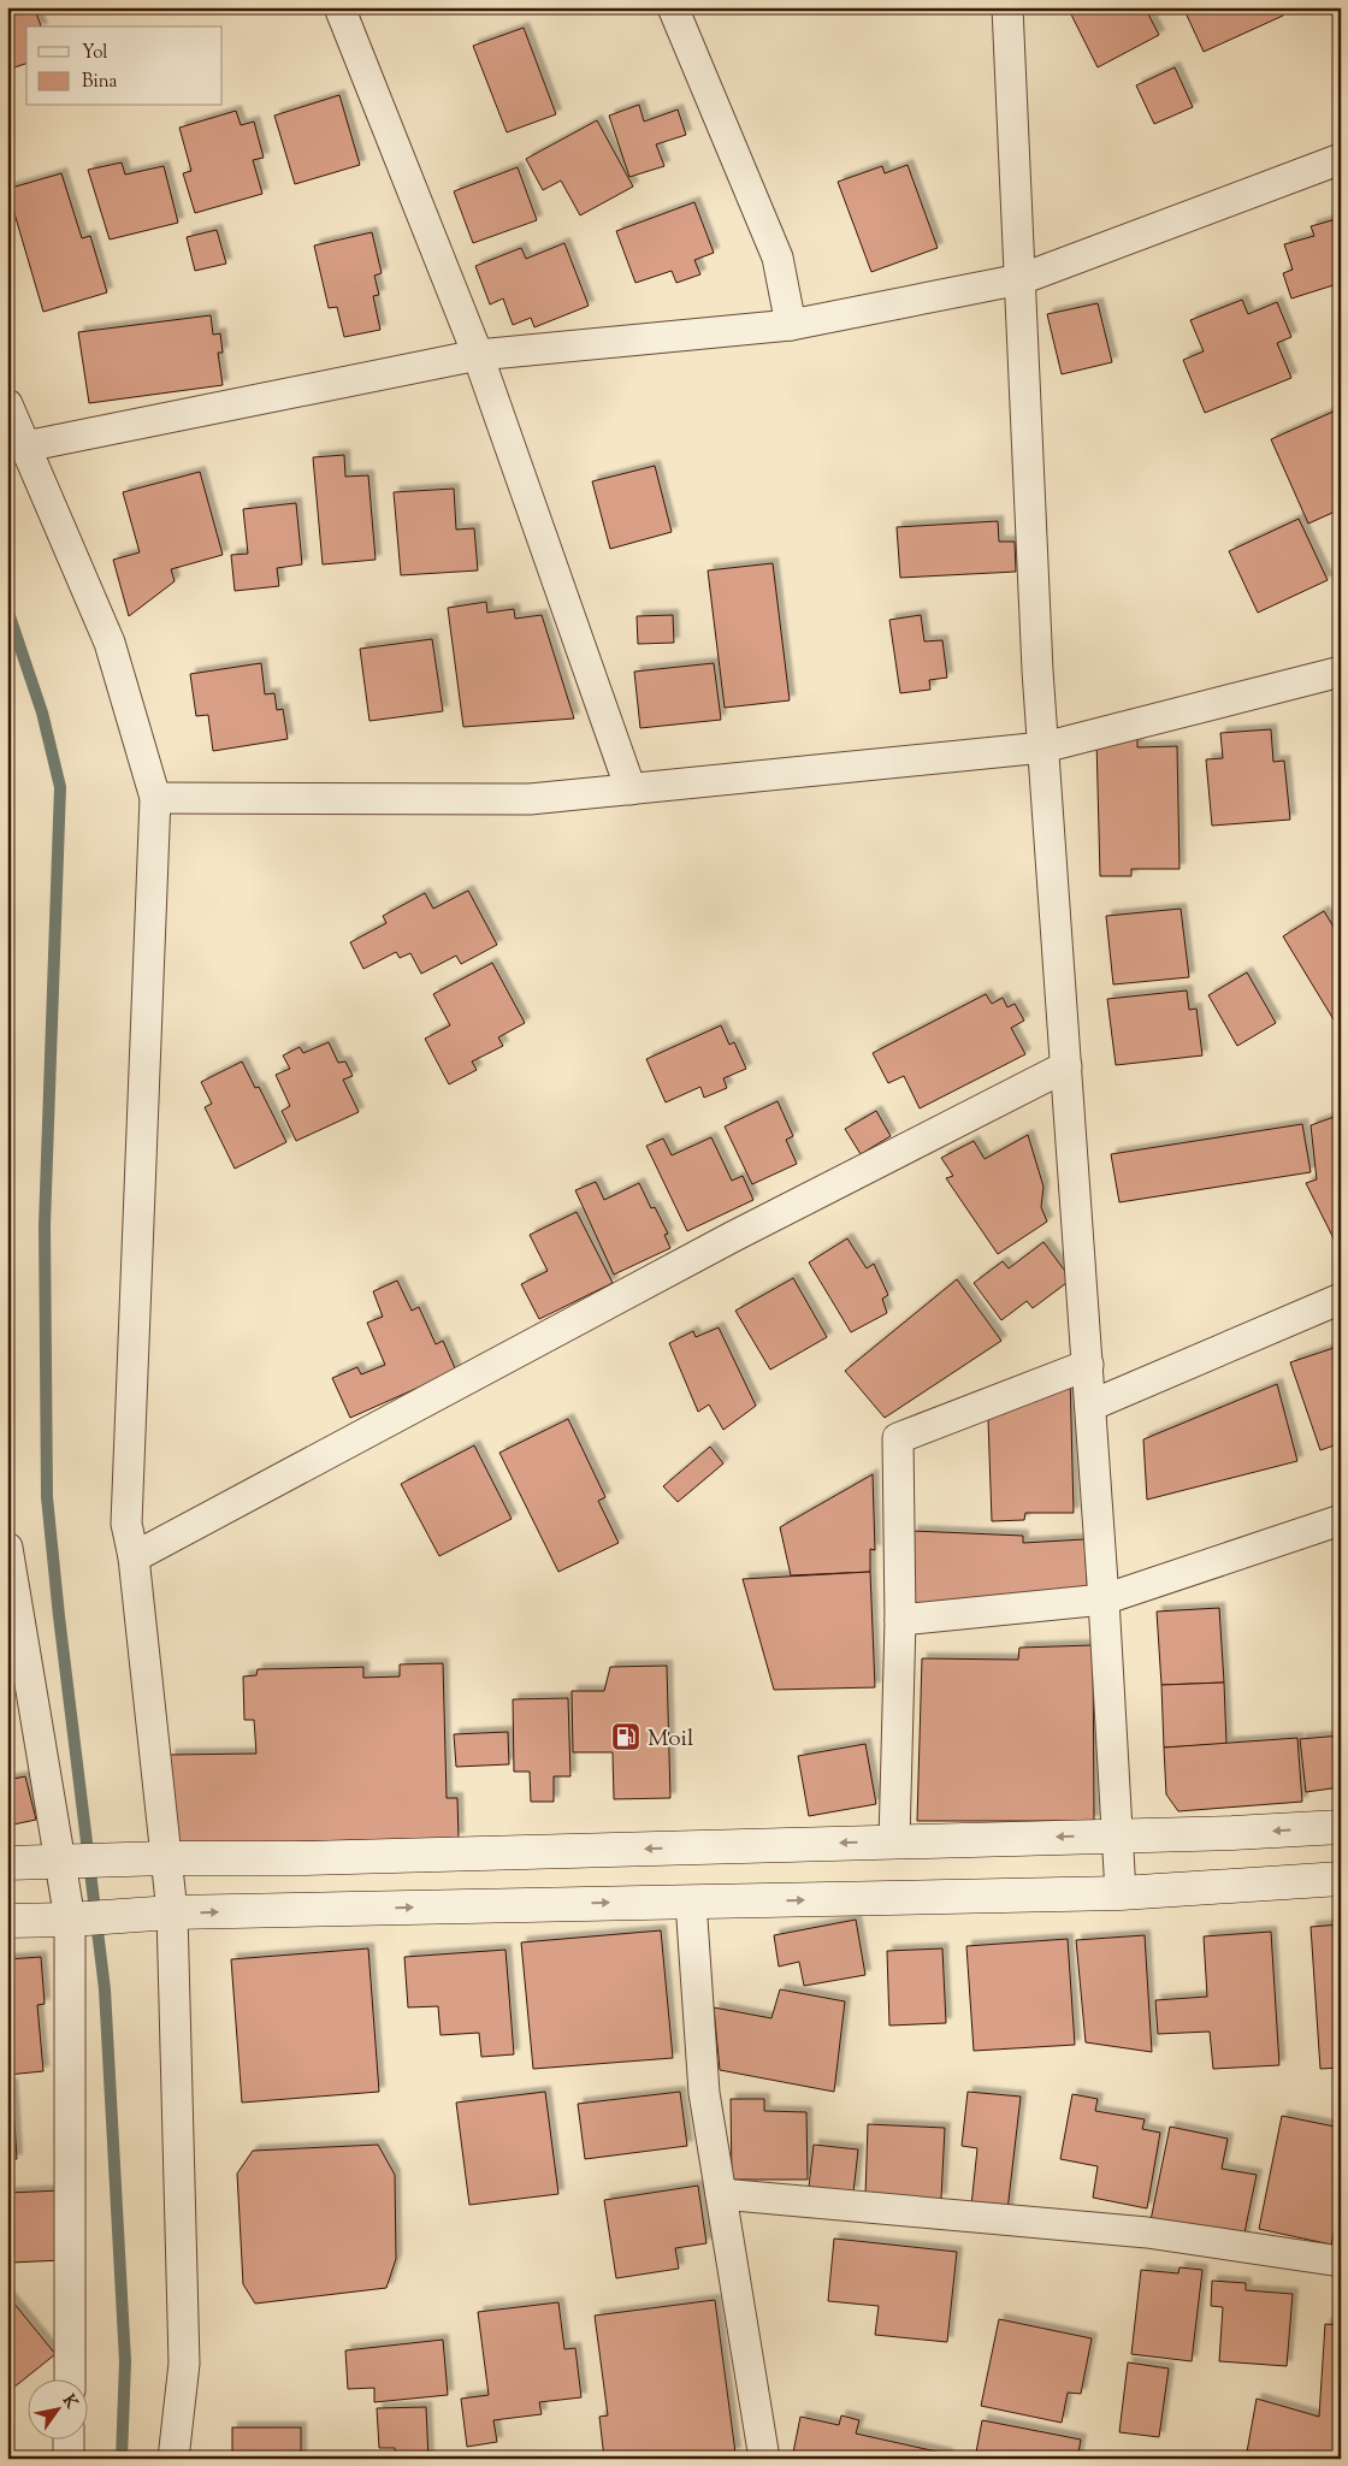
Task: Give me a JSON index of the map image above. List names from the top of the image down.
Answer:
{
  "places": {
    "fuel station": ["Moil"]
  },
  "legend": ["Yol", "Bina"],
  "north": "top right"
}
